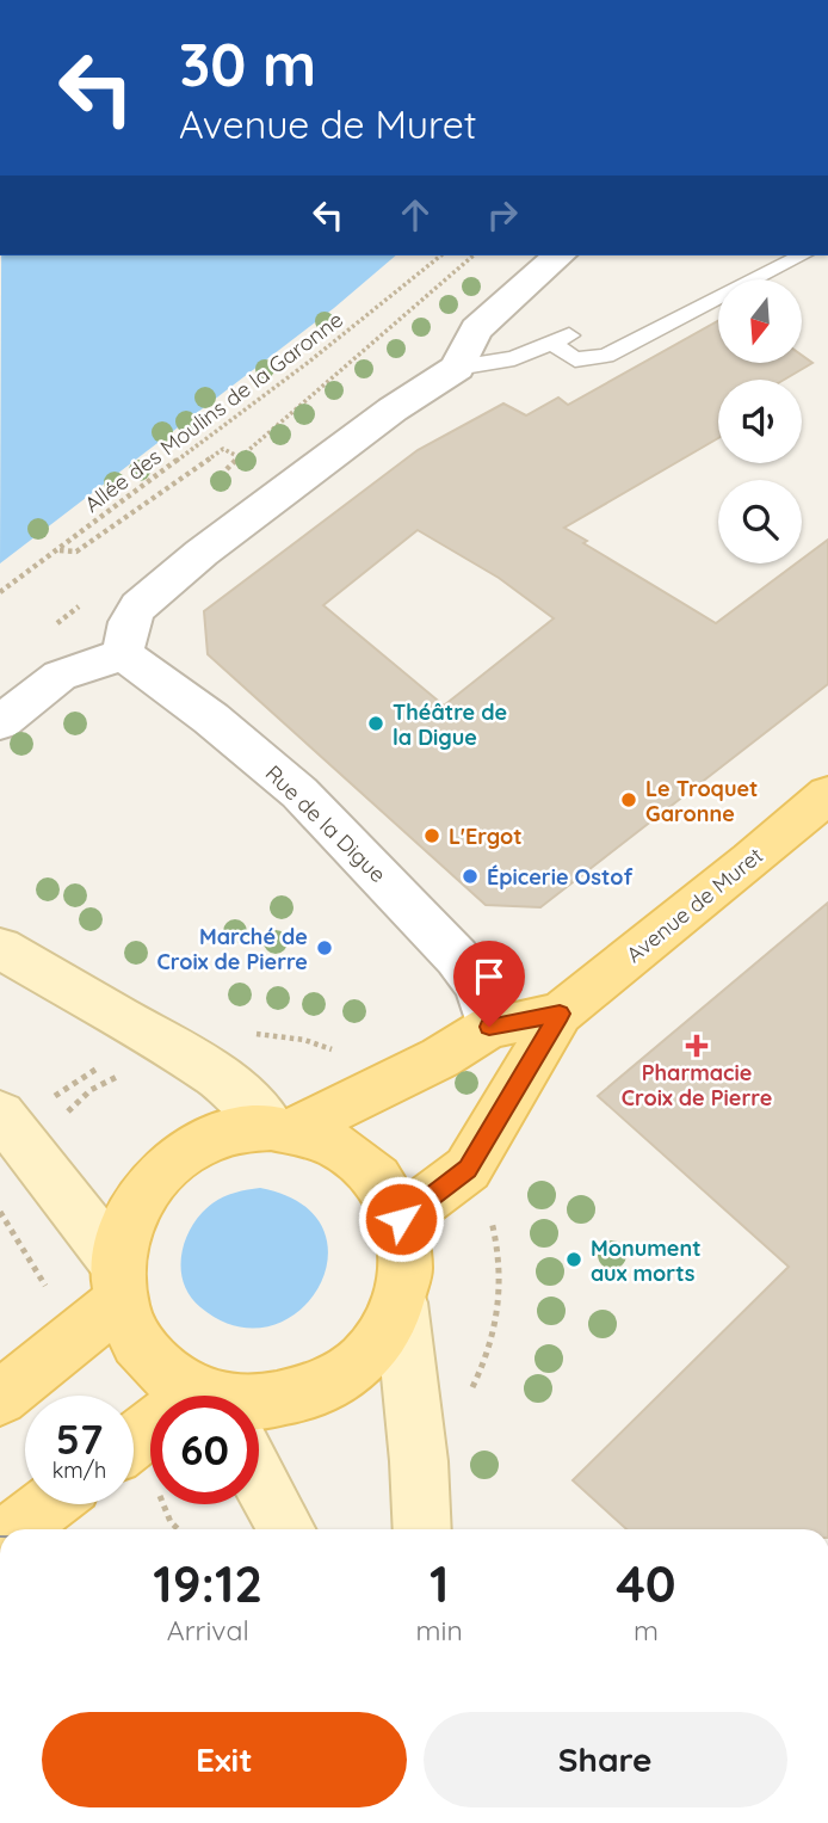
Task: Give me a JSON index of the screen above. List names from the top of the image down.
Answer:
{
  "streets": {
    "main road": ["Avenue de Muret"],
    "street": ["Rue de la Digue"],
    "path": ["Allée des Moulins de la Garonne"]
  },
  "crossings": [
    ["Rue de la Digue", "Avenue de Muret"]
  ],
  "places": {
    "other": [
      "Théâtre de la Digue",
      "Le Troquet Garonne",
      "L'Ergot",
      "Épicerie Ostof",
      "Marché de Croix de Pierre",
      "Monument aux morts"
    ],
    "health": ["Pharmacie Croix de Pierre"]
  },
  "north": "bottom",
  "page": {
    "turn": ["30 m", "Avenue de Muret"],
    "speed": "57 km/h",
    "limit": "60",
    "eta": [
      "19:12",
      "Arrival",
      "1",
      "min",
      "40",
      "m"
    ],
    "buttons": ["Exit", "Share"]
  }
}
